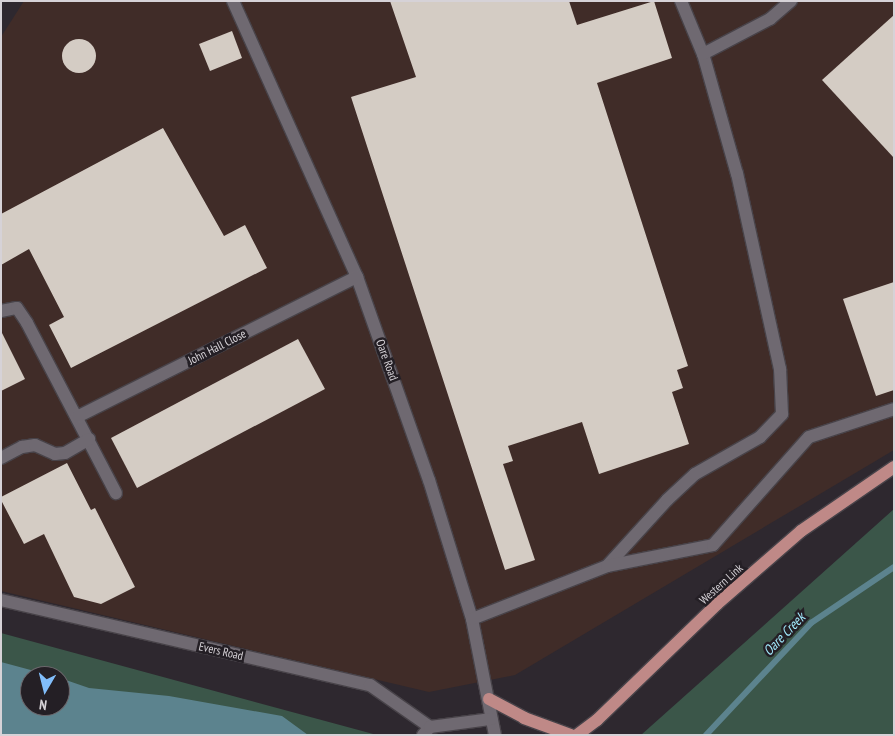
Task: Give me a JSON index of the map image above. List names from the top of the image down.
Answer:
{
  "streets": {
    "main road": ["Western Link"],
    "street": ["John Hall Close", "Oare Road", "Evers Road"]
  },
  "crossings": [
    ["John Hall Close", "Oare Road"]
  ],
  "water": ["Oare Creek"],
  "north": "bottom"
}
